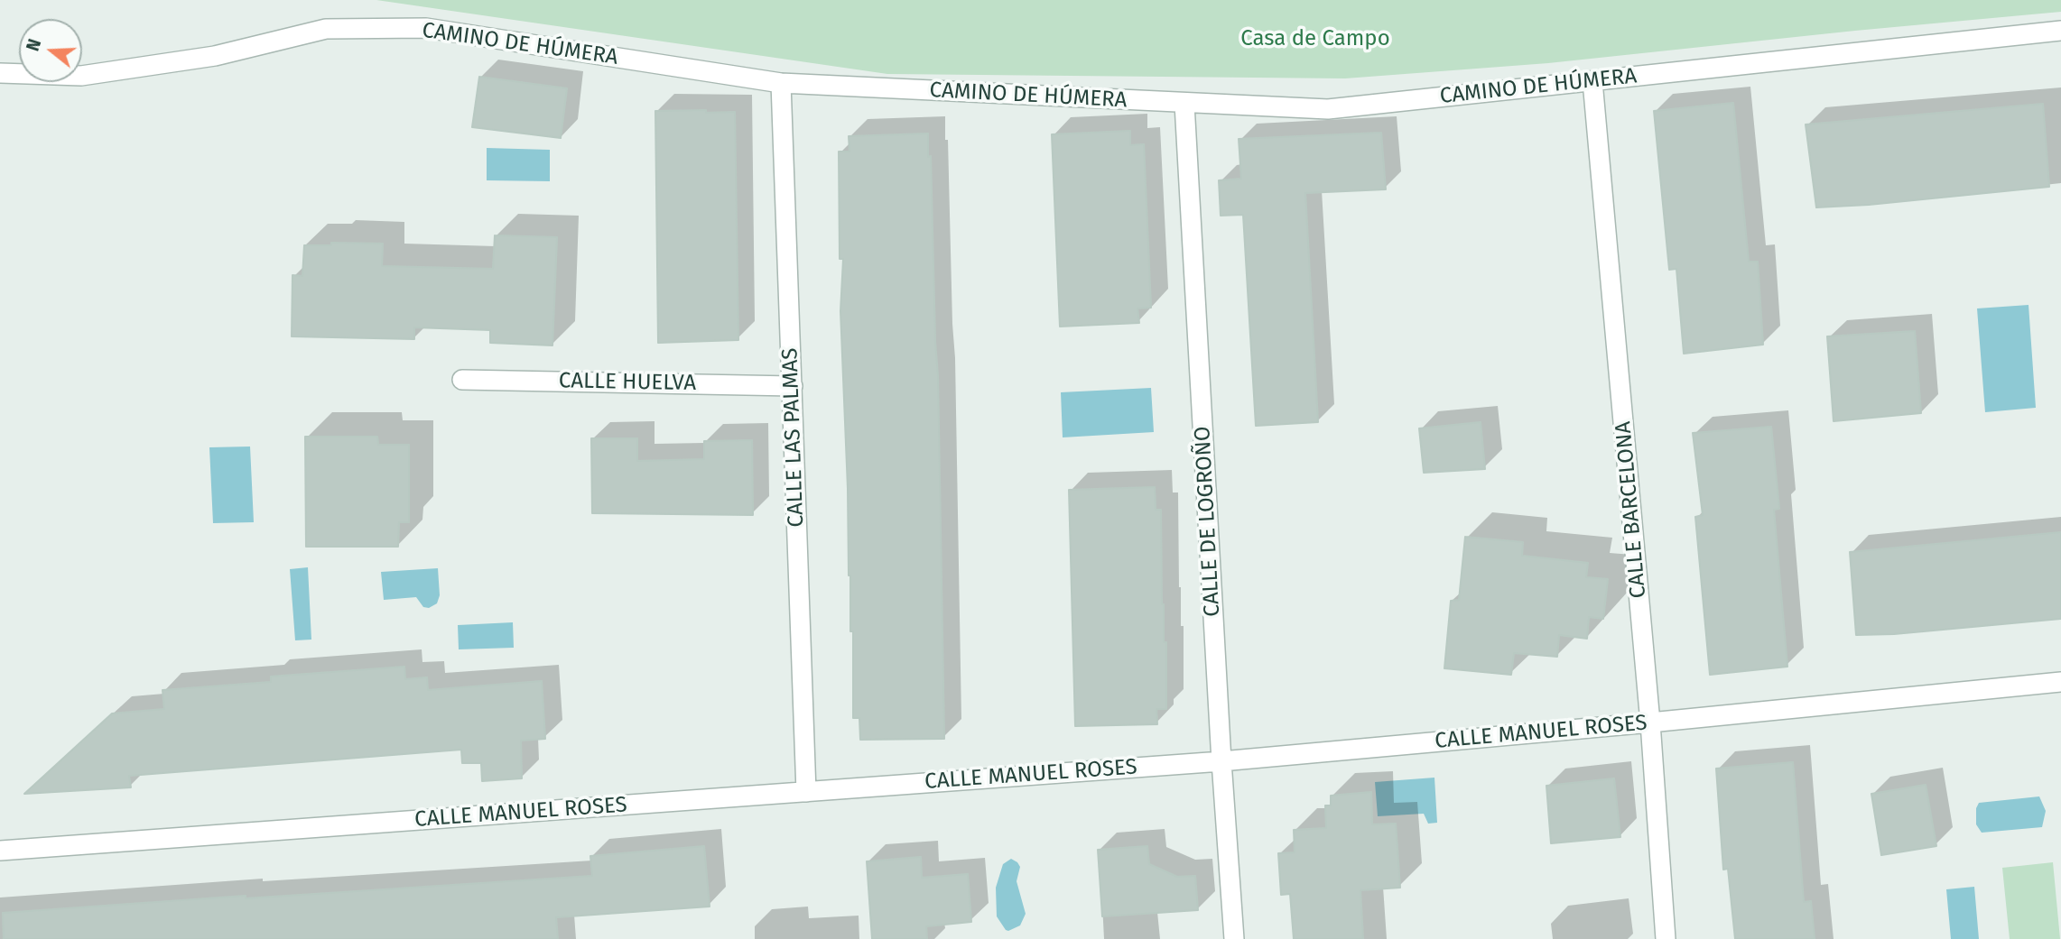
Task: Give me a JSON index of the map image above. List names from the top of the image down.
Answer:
{
  "streets": {
    "street": [
      "CAMINO DE HÚMERA",
      "CALLE HUELVA",
      "CALLE LAS PALMAS",
      "CALLE BARCELONA",
      "CALLE DE LOGROÑO",
      "CALLE MANUEL ROSES"
    ]
  },
  "crossings": [
    ["CAMINO DE HÚMERA", "CALLE LAS PALMAS"],
    ["CAMINO DE HÚMERA", "CALLE BARCELONA"],
    ["CAMINO DE HÚMERA", "CALLE DE LOGROÑO"],
    ["CALLE HUELVA", "CALLE LAS PALMAS"],
    ["CALLE LAS PALMAS", "CALLE MANUEL ROSES"],
    ["CALLE BARCELONA", "CALLE MANUEL ROSES"],
    ["CALLE DE LOGROÑO", "CALLE MANUEL ROSES"]
  ],
  "parks": ["Casa de Campo"],
  "north": "left"
}
